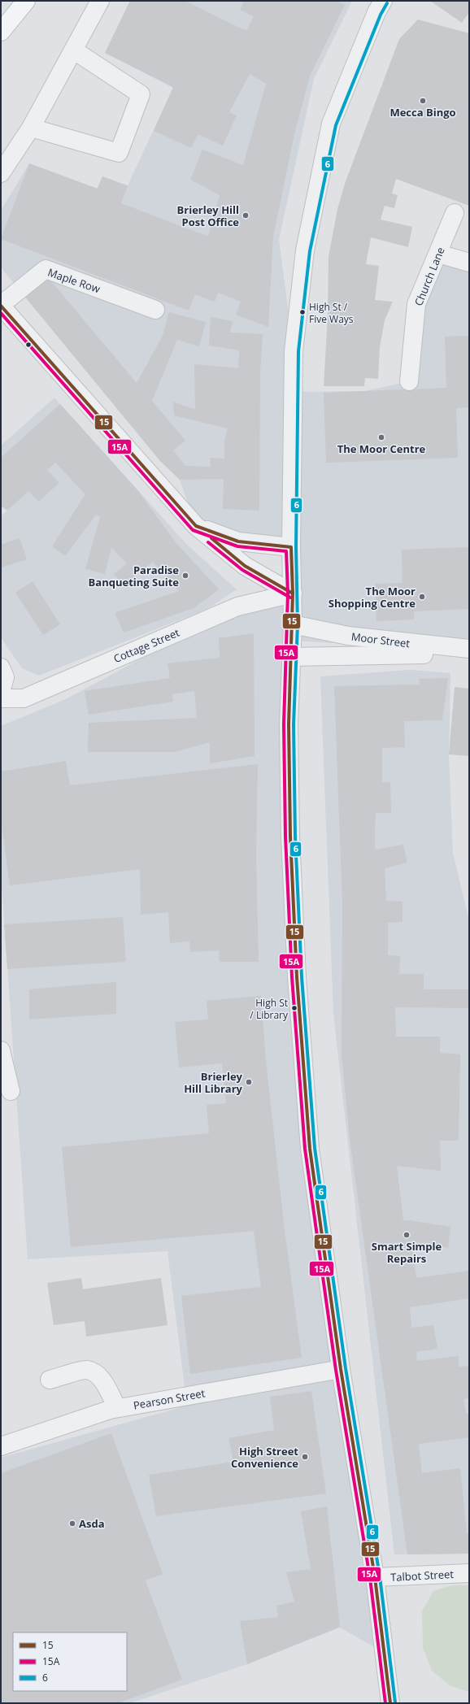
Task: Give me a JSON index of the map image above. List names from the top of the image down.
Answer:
{
  "streets": {
    "street": [
      "Church Lane",
      "Maple Row",
      "Moor Street",
      "Cottage Street",
      "Pearson Street",
      "Talbot Street"
    ]
  },
  "places": [
    "Mecca Bingo",
    "Brierley Hill Post Office",
    "High St / Five Ways",
    "The Moor Centre",
    "Paradise Banqueting Suite",
    "The Moor Shopping Centre",
    "High St / Library",
    "Brierley Hill Library",
    "Smart Simple Repairs",
    "High Street Convenience",
    "Asda"
  ],
  "lines": ["transit line 6", "transit line 15", "transit line 15A"],
  "legend": ["15", "15A", "6"]
}
